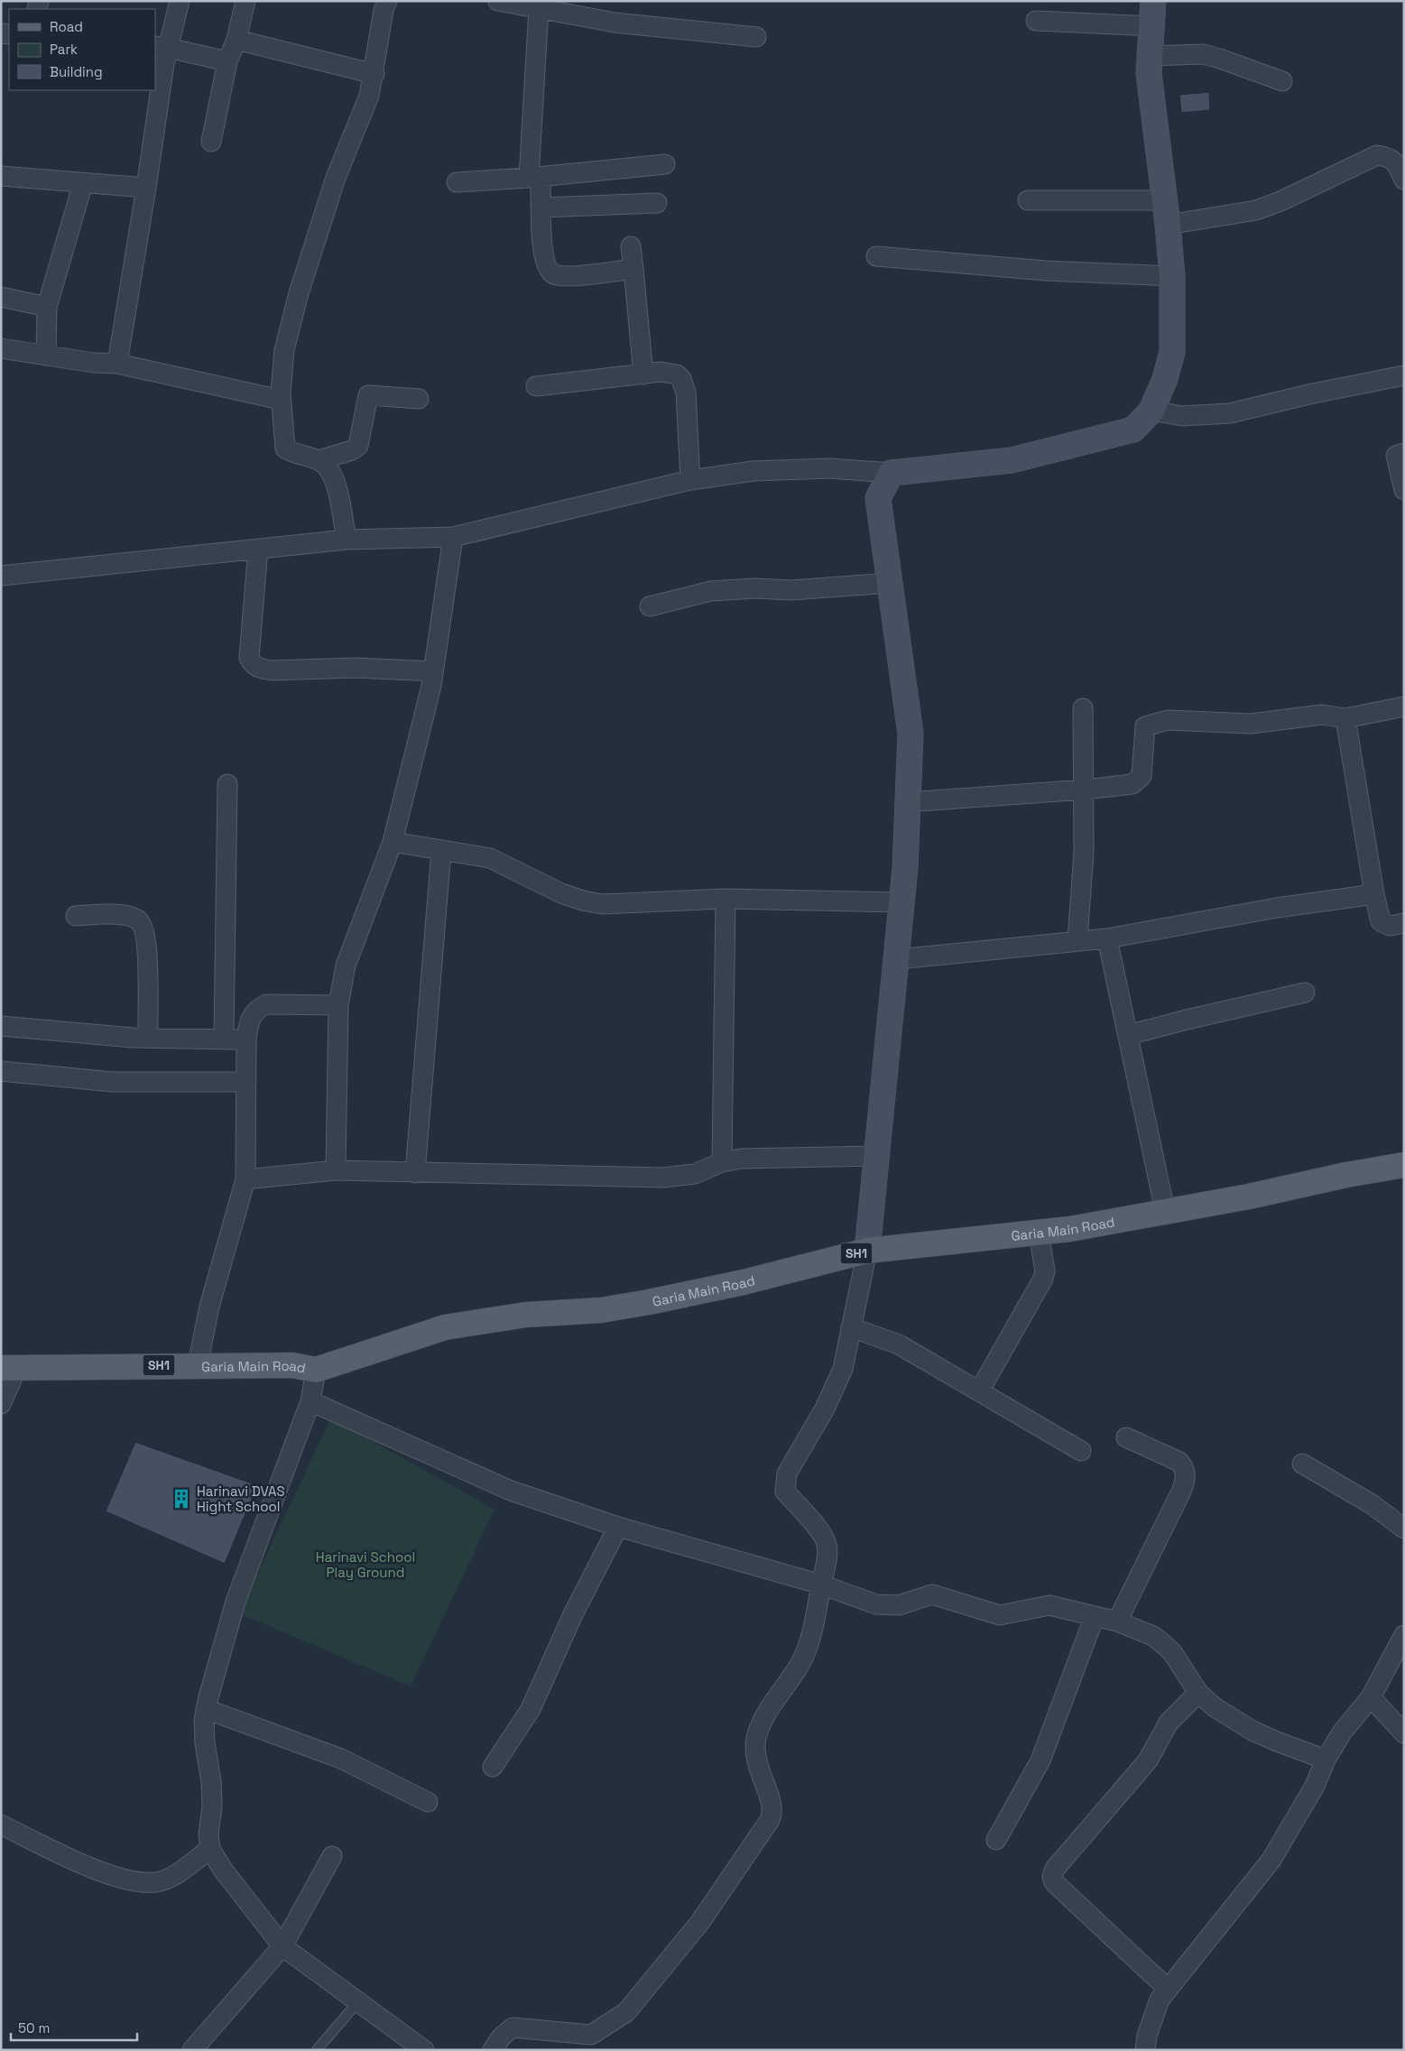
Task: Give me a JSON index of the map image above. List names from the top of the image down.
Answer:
{
  "streets": {
    "main road": ["Garia Main Road", "SH1"]
  },
  "parks": ["Harinavi School Play Ground"],
  "places": {
    "building": ["Harinavi DVAS Hight School"]
  },
  "legend": ["Road", "Park", "Building"],
  "scale_bar": "50 m"
}
